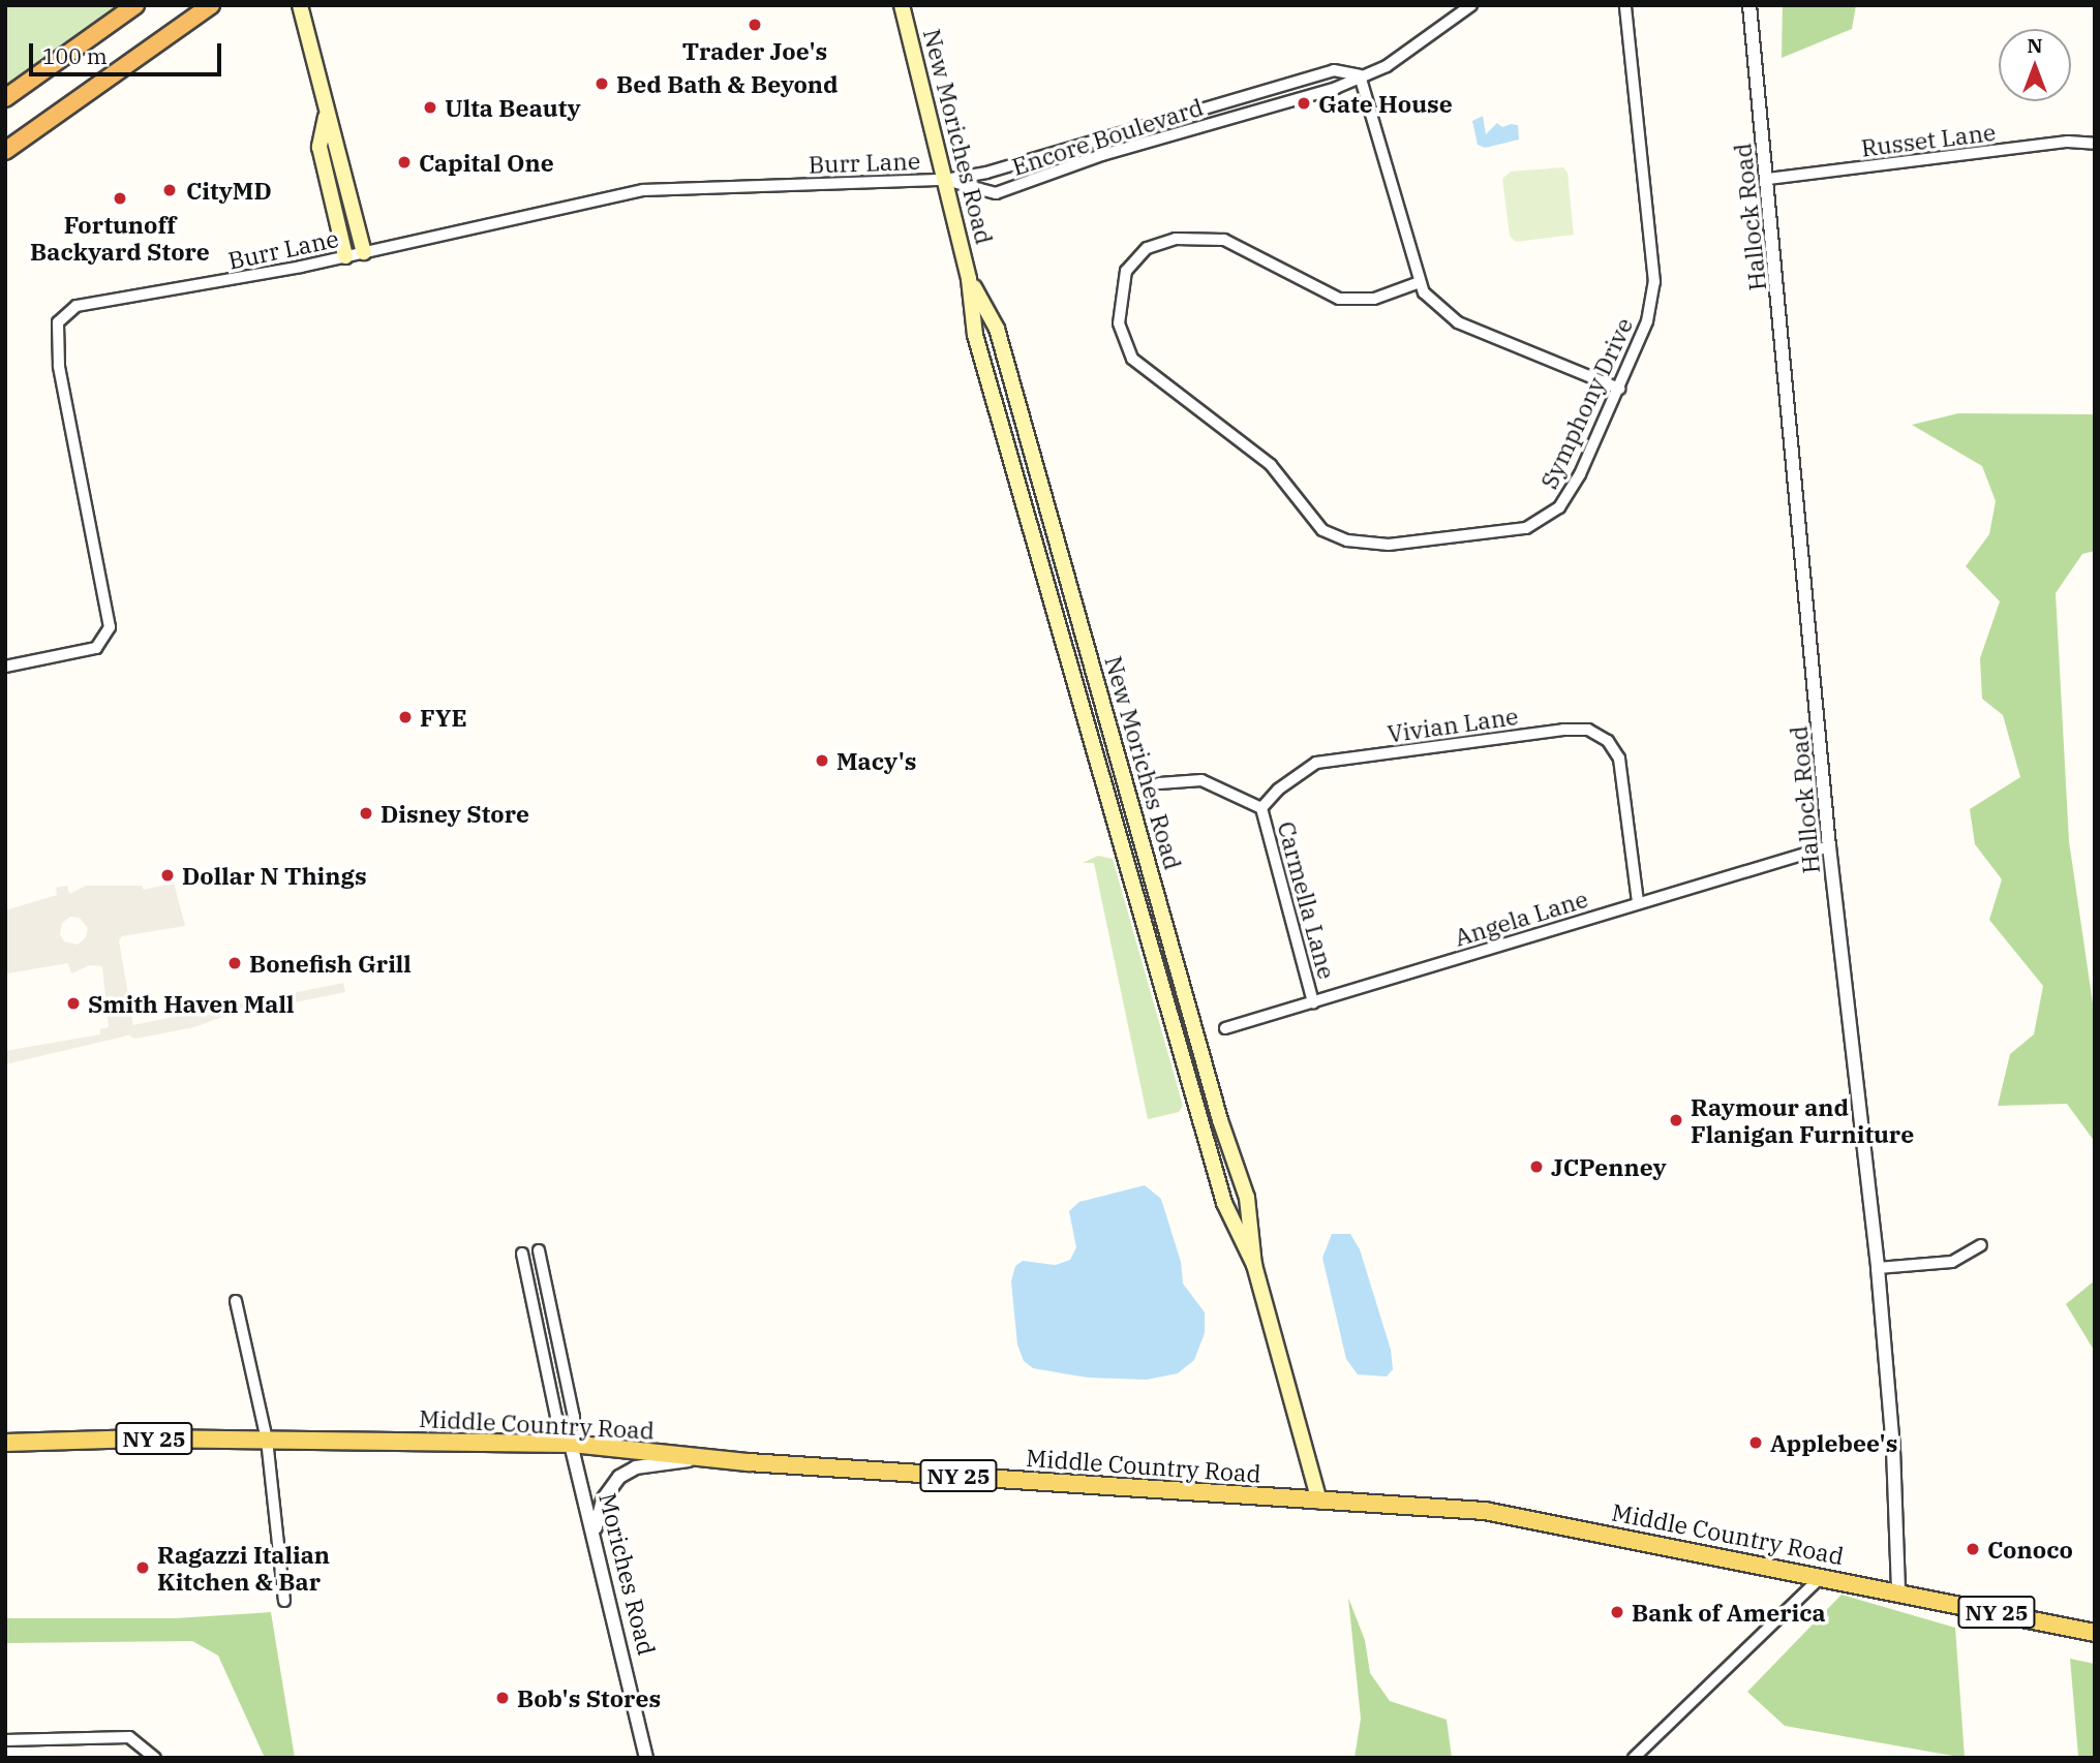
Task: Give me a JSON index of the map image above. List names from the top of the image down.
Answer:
{
  "streets": {
    "main road": ["New Moriches Road", "Middle Country Road", "NY 25"],
    "street": [
      "Encore Boulevard",
      "Russet Lane",
      "Burr Lane",
      "Hallock Road",
      "Symphony Drive",
      "Vivian Lane",
      "Carmella Lane",
      "Angela Lane",
      "Moriches Road"
    ]
  },
  "crossings": [
    ["New Moriches Road", "Encore Boulevard"],
    ["New Moriches Road", "Burr Lane"],
    ["New Moriches Road", "Middle Country Road"],
    ["Encore Boulevard", "Burr Lane"],
    ["Russet Lane", "Hallock Road"],
    ["Hallock Road", "Angela Lane"],
    ["Hallock Road", "Middle Country Road"],
    ["Vivian Lane", "Carmella Lane"],
    ["Vivian Lane", "Angela Lane"],
    ["Carmella Lane", "Angela Lane"],
    ["Middle Country Road", "Moriches Road"]
  ],
  "places": [
    "Trader Joe's",
    "Bed Bath & Beyond",
    "Gate House",
    "Ulta Beauty",
    "Capital One",
    "CityMD",
    "Fortunoff Backyard Store",
    "FYE",
    "Macy's",
    "Disney Store",
    "Dollar N Things",
    "Bonefish Grill",
    "Smith Haven Mall",
    "Raymour and Flanigan Furniture",
    "JCPenney",
    "Applebee's",
    "Conoco",
    "Ragazzi Italian Kitchen & Bar",
    "Bank of America",
    "Bob's Stores"
  ],
  "scale_bar": "100 m",
  "north": "top"
}
